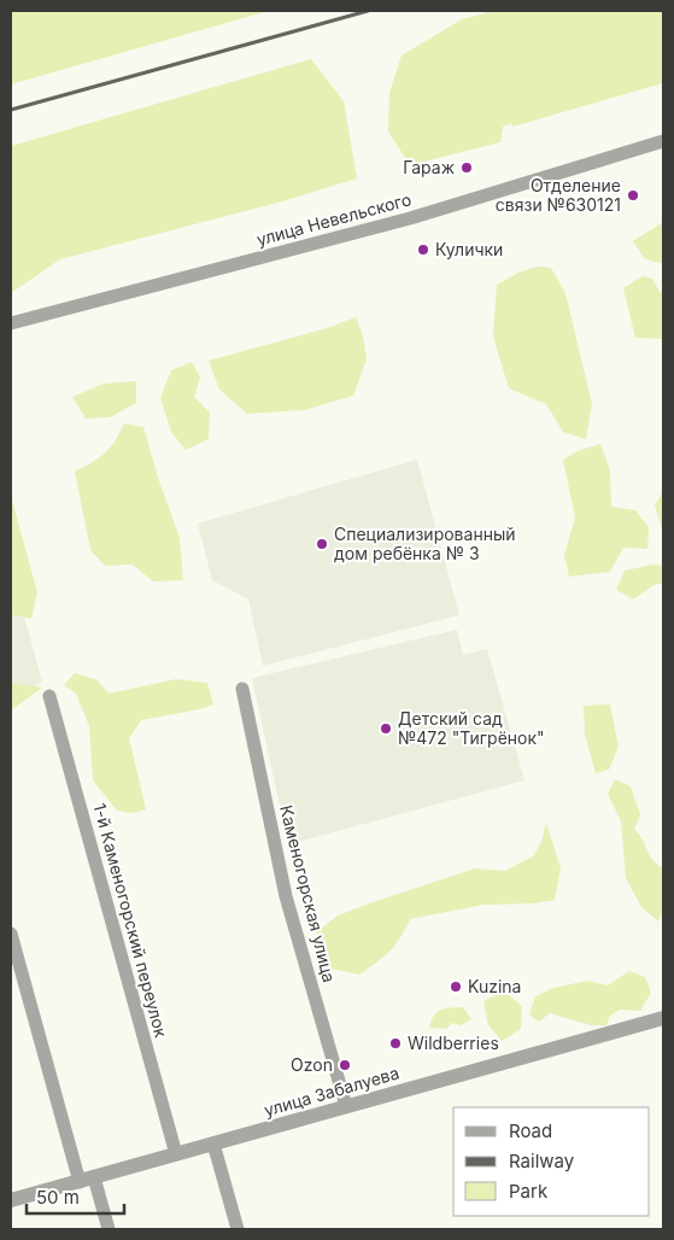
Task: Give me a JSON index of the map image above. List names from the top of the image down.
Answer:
{
  "streets": {
    "street": [
      "улица Невельского",
      "Каменогорская улица",
      "1-й Каменогорский переулок",
      "улица Забалуева"
    ]
  },
  "crossings": [
    ["Каменогорская улица", "улица Забалуева"],
    ["1-й Каменогорский переулок", "улица Забалуева"]
  ],
  "places": [
    "Гараж",
    "Отделение связи №630121",
    "Кулички",
    "Специализированный дом ребёнка № 3",
    "Детский сад №472 \"Тигрёнок\"",
    "Kuzina",
    "Wildberries",
    "Ozon"
  ],
  "legend": ["Road", "Railway", "Park"],
  "scale_bar": "50 m"
}
